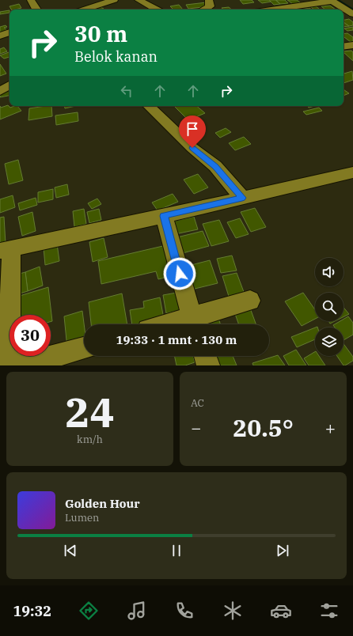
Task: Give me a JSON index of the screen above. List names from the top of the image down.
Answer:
{
  "page": {
    "turn": ["30 m", "Belok kanan"],
    "limit": "30",
    "trip": "19:33 · 1 mnt · 130 m",
    "tile": [
      ["24", "km/h"],
      "AC"
    ],
    "heat": ["−", "20.5°", "+"],
    "song": ["Golden Hour", "Lumen"],
    "tabs": "19:32"
  }
}
